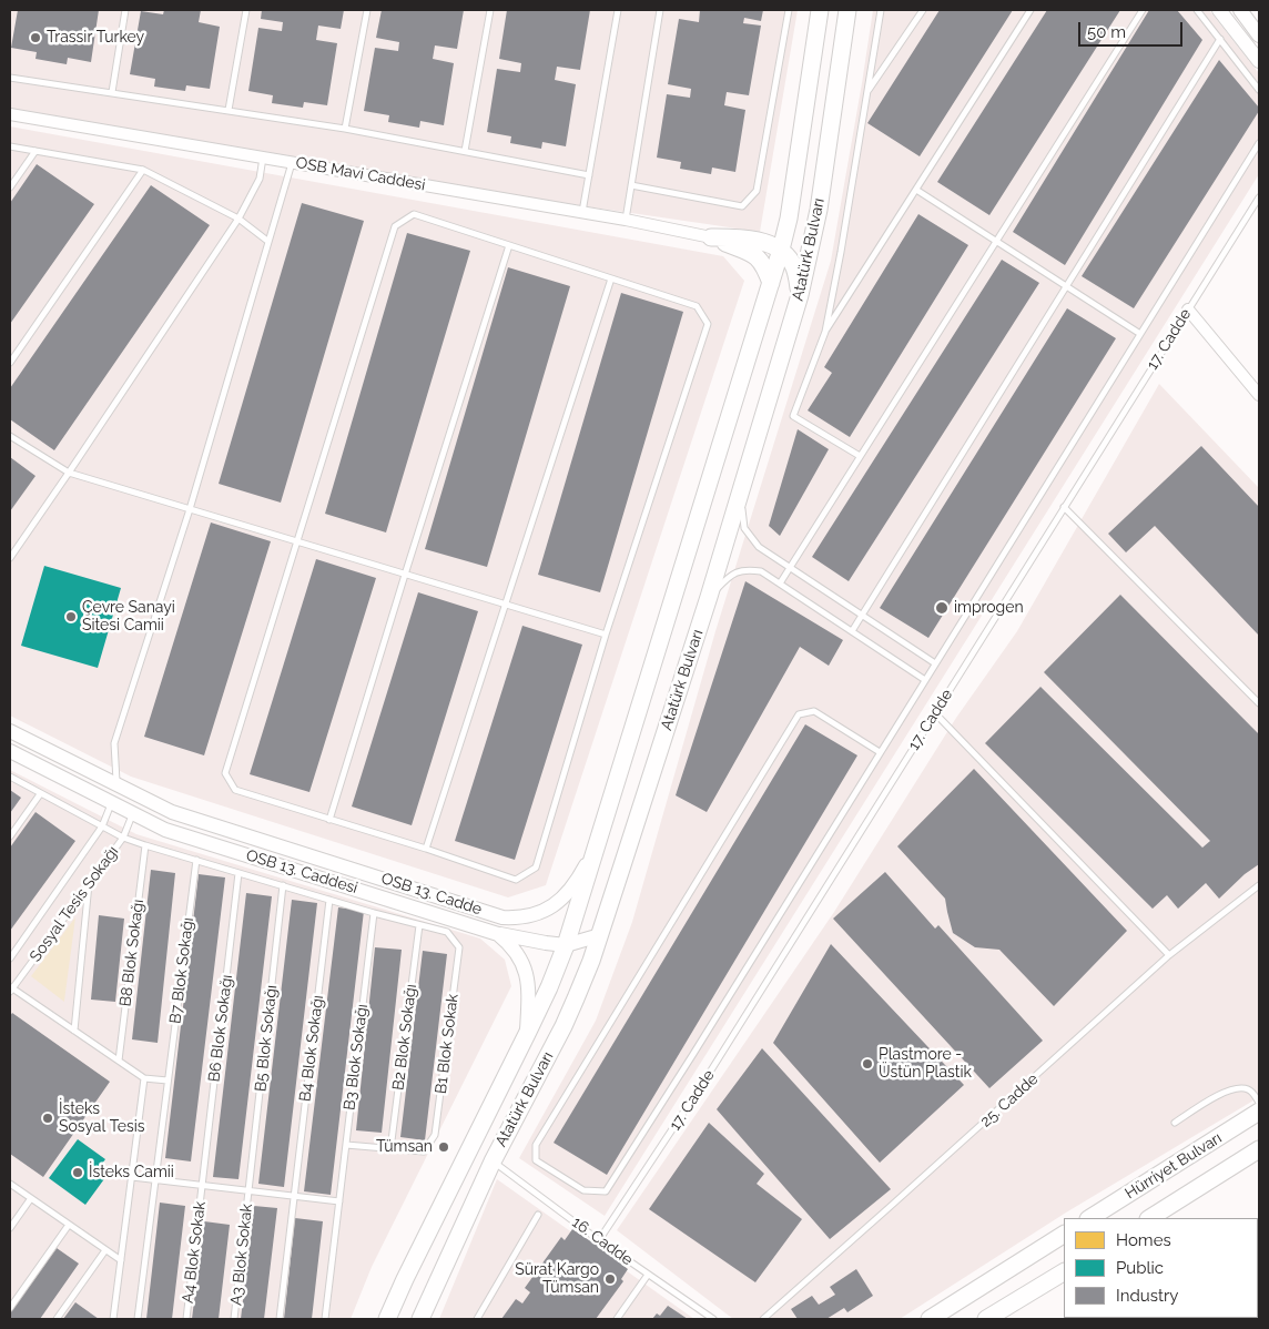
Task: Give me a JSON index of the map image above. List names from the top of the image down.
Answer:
{
  "streets": {
    "main road": ["Atatürk Bulvarı", "Hürriyet Bulvarı"],
    "street": ["OSB Mavi Caddesi", "OSB 13. Caddesi", "OSB 13. Cadde"],
    "lane": [
      "17. Cadde",
      "Sosyal Tesis Sokağı",
      "B8 Blok Sokağı",
      "B7 Blok Sokağı",
      "B6 Blok Sokağı",
      "B2 Blok Sokağı",
      "B5 Blok Sokağı",
      "B1 Blok Sokak",
      "B4 Blok Sokağı",
      "B3 Blok Sokağı",
      "25. Cadde",
      "16. Cadde",
      "A4 Blok Sokak",
      "A3 Blok Sokak"
    ]
  },
  "crossings": [
    ["Atatürk Bulvarı", "OSB 13. Caddesi"],
    ["Atatürk Bulvarı", "OSB 13. Cadde"],
    ["Atatürk Bulvarı", "16. Cadde"],
    ["17. Cadde", "16. Cadde"],
    ["OSB 13. Caddesi", "Sosyal Tesis Sokağı"],
    ["B6 Blok Sokağı", "A4 Blok Sokak"],
    ["B2 Blok Sokağı", "B1 Blok Sokak"],
    ["B5 Blok Sokağı", "A3 Blok Sokak"]
  ],
  "places": [
    "Trassir Turkey",
    "improgen",
    "Çevre Sanayi Sitesi Camii",
    "Plastmore - Üstün Plastik",
    "İsteks Sosyal Tesis",
    "Tümsan",
    "İsteks Camii",
    "Sürat Kargo Tümsan"
  ],
  "legend": ["Homes", "Public", "Industry"],
  "scale_bar": "50 m"
}
